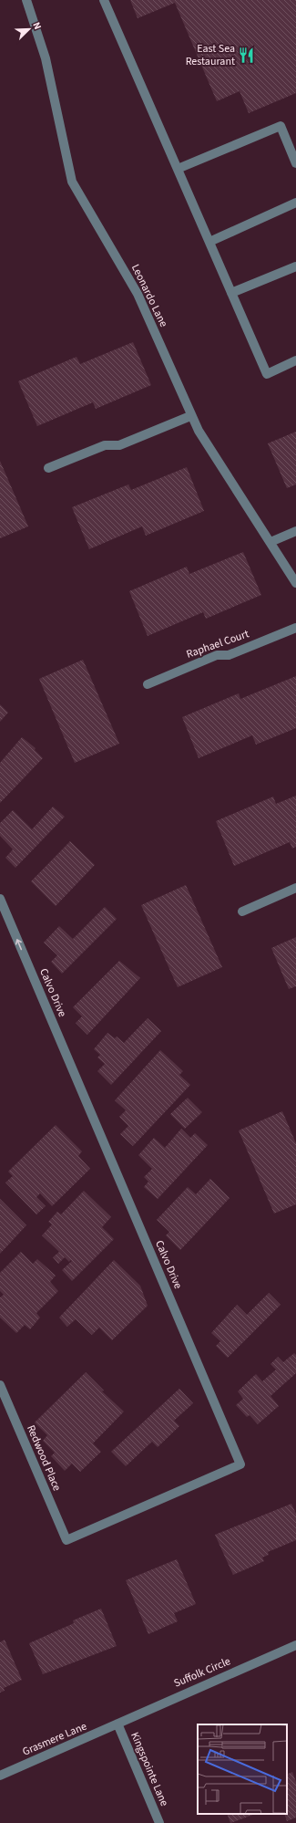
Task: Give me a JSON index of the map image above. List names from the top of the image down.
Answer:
{
  "streets": {
    "street": [
      "Leonardo Lane",
      "Raphael Court",
      "Calvo Drive",
      "Redwood Place",
      "Suffolk Circle",
      "Grasmere Lane",
      "Kingspointe Lane"
    ]
  },
  "crossings": [
    ["Calvo Drive", "Redwood Place"],
    ["Suffolk Circle", "Grasmere Lane"],
    ["Suffolk Circle", "Kingspointe Lane"],
    ["Grasmere Lane", "Kingspointe Lane"]
  ],
  "one_way": ["Calvo Drive"],
  "places": {
    "restaurant": ["East Sea Restaurant"]
  },
  "north": "top right"
}
